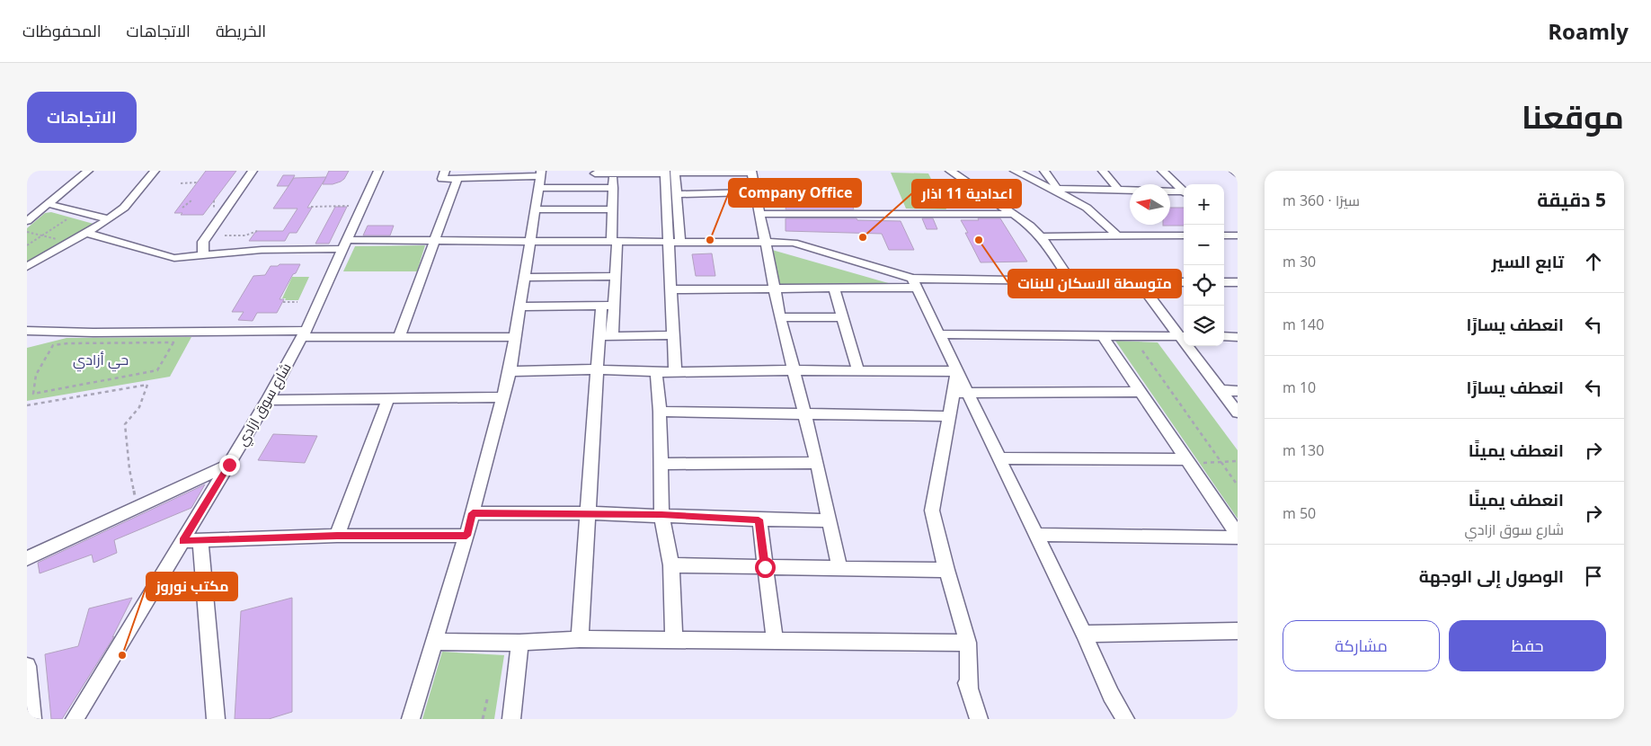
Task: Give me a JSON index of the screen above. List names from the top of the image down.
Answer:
{
  "streets": {
    "street": ["شارع سوق ازادي"]
  },
  "districts": ["حي أزادي"],
  "places": [
    "اعدادية 11 اذار",
    "Company Office",
    "متوسطة الاسكان للبنات",
    "مكتب نوروز"
  ],
  "north": "left",
  "page": {
    "header": "Roamly",
    "nav": ["الخريطة", "الاتجاهات", "المحفوظات"],
    "title": "موقعنا",
    "buttons": [
      "الاتجاهات",
      ["حفظ", "مشاركة"]
    ],
    "heading": ["5 دقيقة", "سيرًا · 360 m"],
    "map_buttons": ["+", "−"],
    "list": [
      ["تابع السير", "30 m"],
      ["انعطف يسارًا", "140 m"],
      ["انعطف يسارًا", "10 m"],
      ["انعطف يمينًا", "130 m"],
      ["انعطف يمينًا", "شارع سوق ازادي", "50 m"],
      "الوصول إلى الوجهة"
    ]
  }
}
